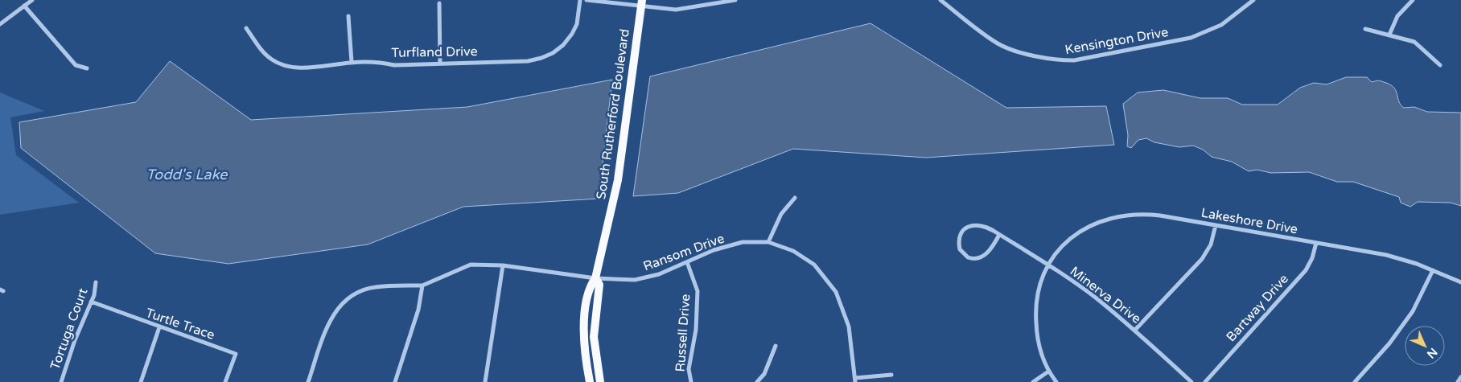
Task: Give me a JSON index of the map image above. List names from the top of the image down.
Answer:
{
  "streets": {
    "highway": ["South Rutherford Boulevard"],
    "street": [
      "Kensington Drive",
      "Turfland Drive",
      "Lakeshore Drive",
      "Ransom Drive",
      "Minerva Drive",
      "Bartway Drive",
      "Turtle Trace",
      "Tortuga Court",
      "Russell Drive"
    ]
  },
  "crossings": [
    ["South Rutherford Boulevard", "Ransom Drive"],
    ["Lakeshore Drive", "Minerva Drive"],
    ["Lakeshore Drive", "Bartway Drive"],
    ["Ransom Drive", "Russell Drive"],
    ["Turtle Trace", "Tortuga Court"]
  ],
  "water": ["Todd's Lake"],
  "north": "bottom right"
}
